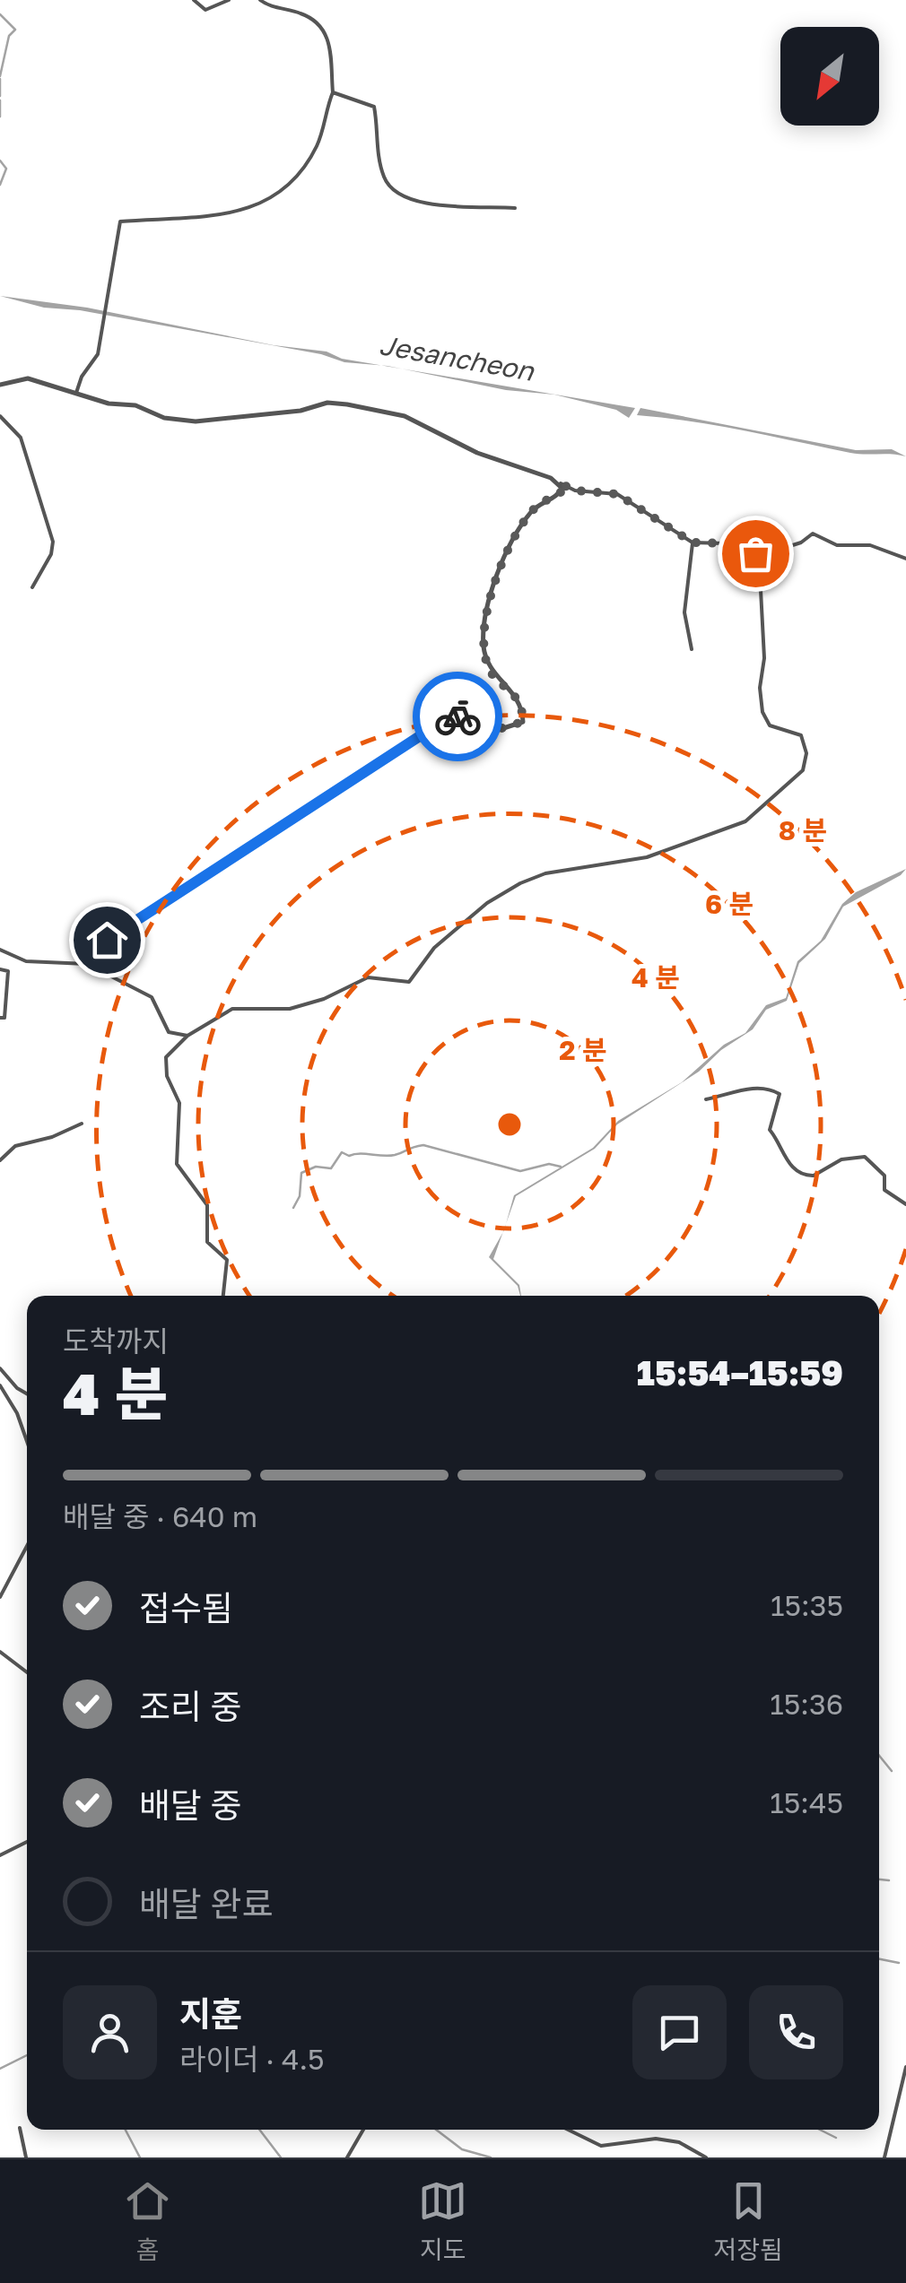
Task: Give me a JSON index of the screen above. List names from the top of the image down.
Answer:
{
  "water": ["Jesancheon"],
  "north": "bottom left",
  "page": {
    "heading": ["4 분", "도착까지", "15:54–15:59"],
    "panel": ["지훈", "라이더 · 4.5"],
    "bar": "배달 중 · 640 m",
    "list": [
      ["접수됨", "15:35"],
      ["조리 중", "15:36"],
      ["배달 중", "15:45"],
      "배달 완료"
    ],
    "tabs": ["홈", "지도", "저장됨"]
  },
  "rings": [
    "8 분",
    "6 분",
    "4 분",
    "2 분"
  ]
}
